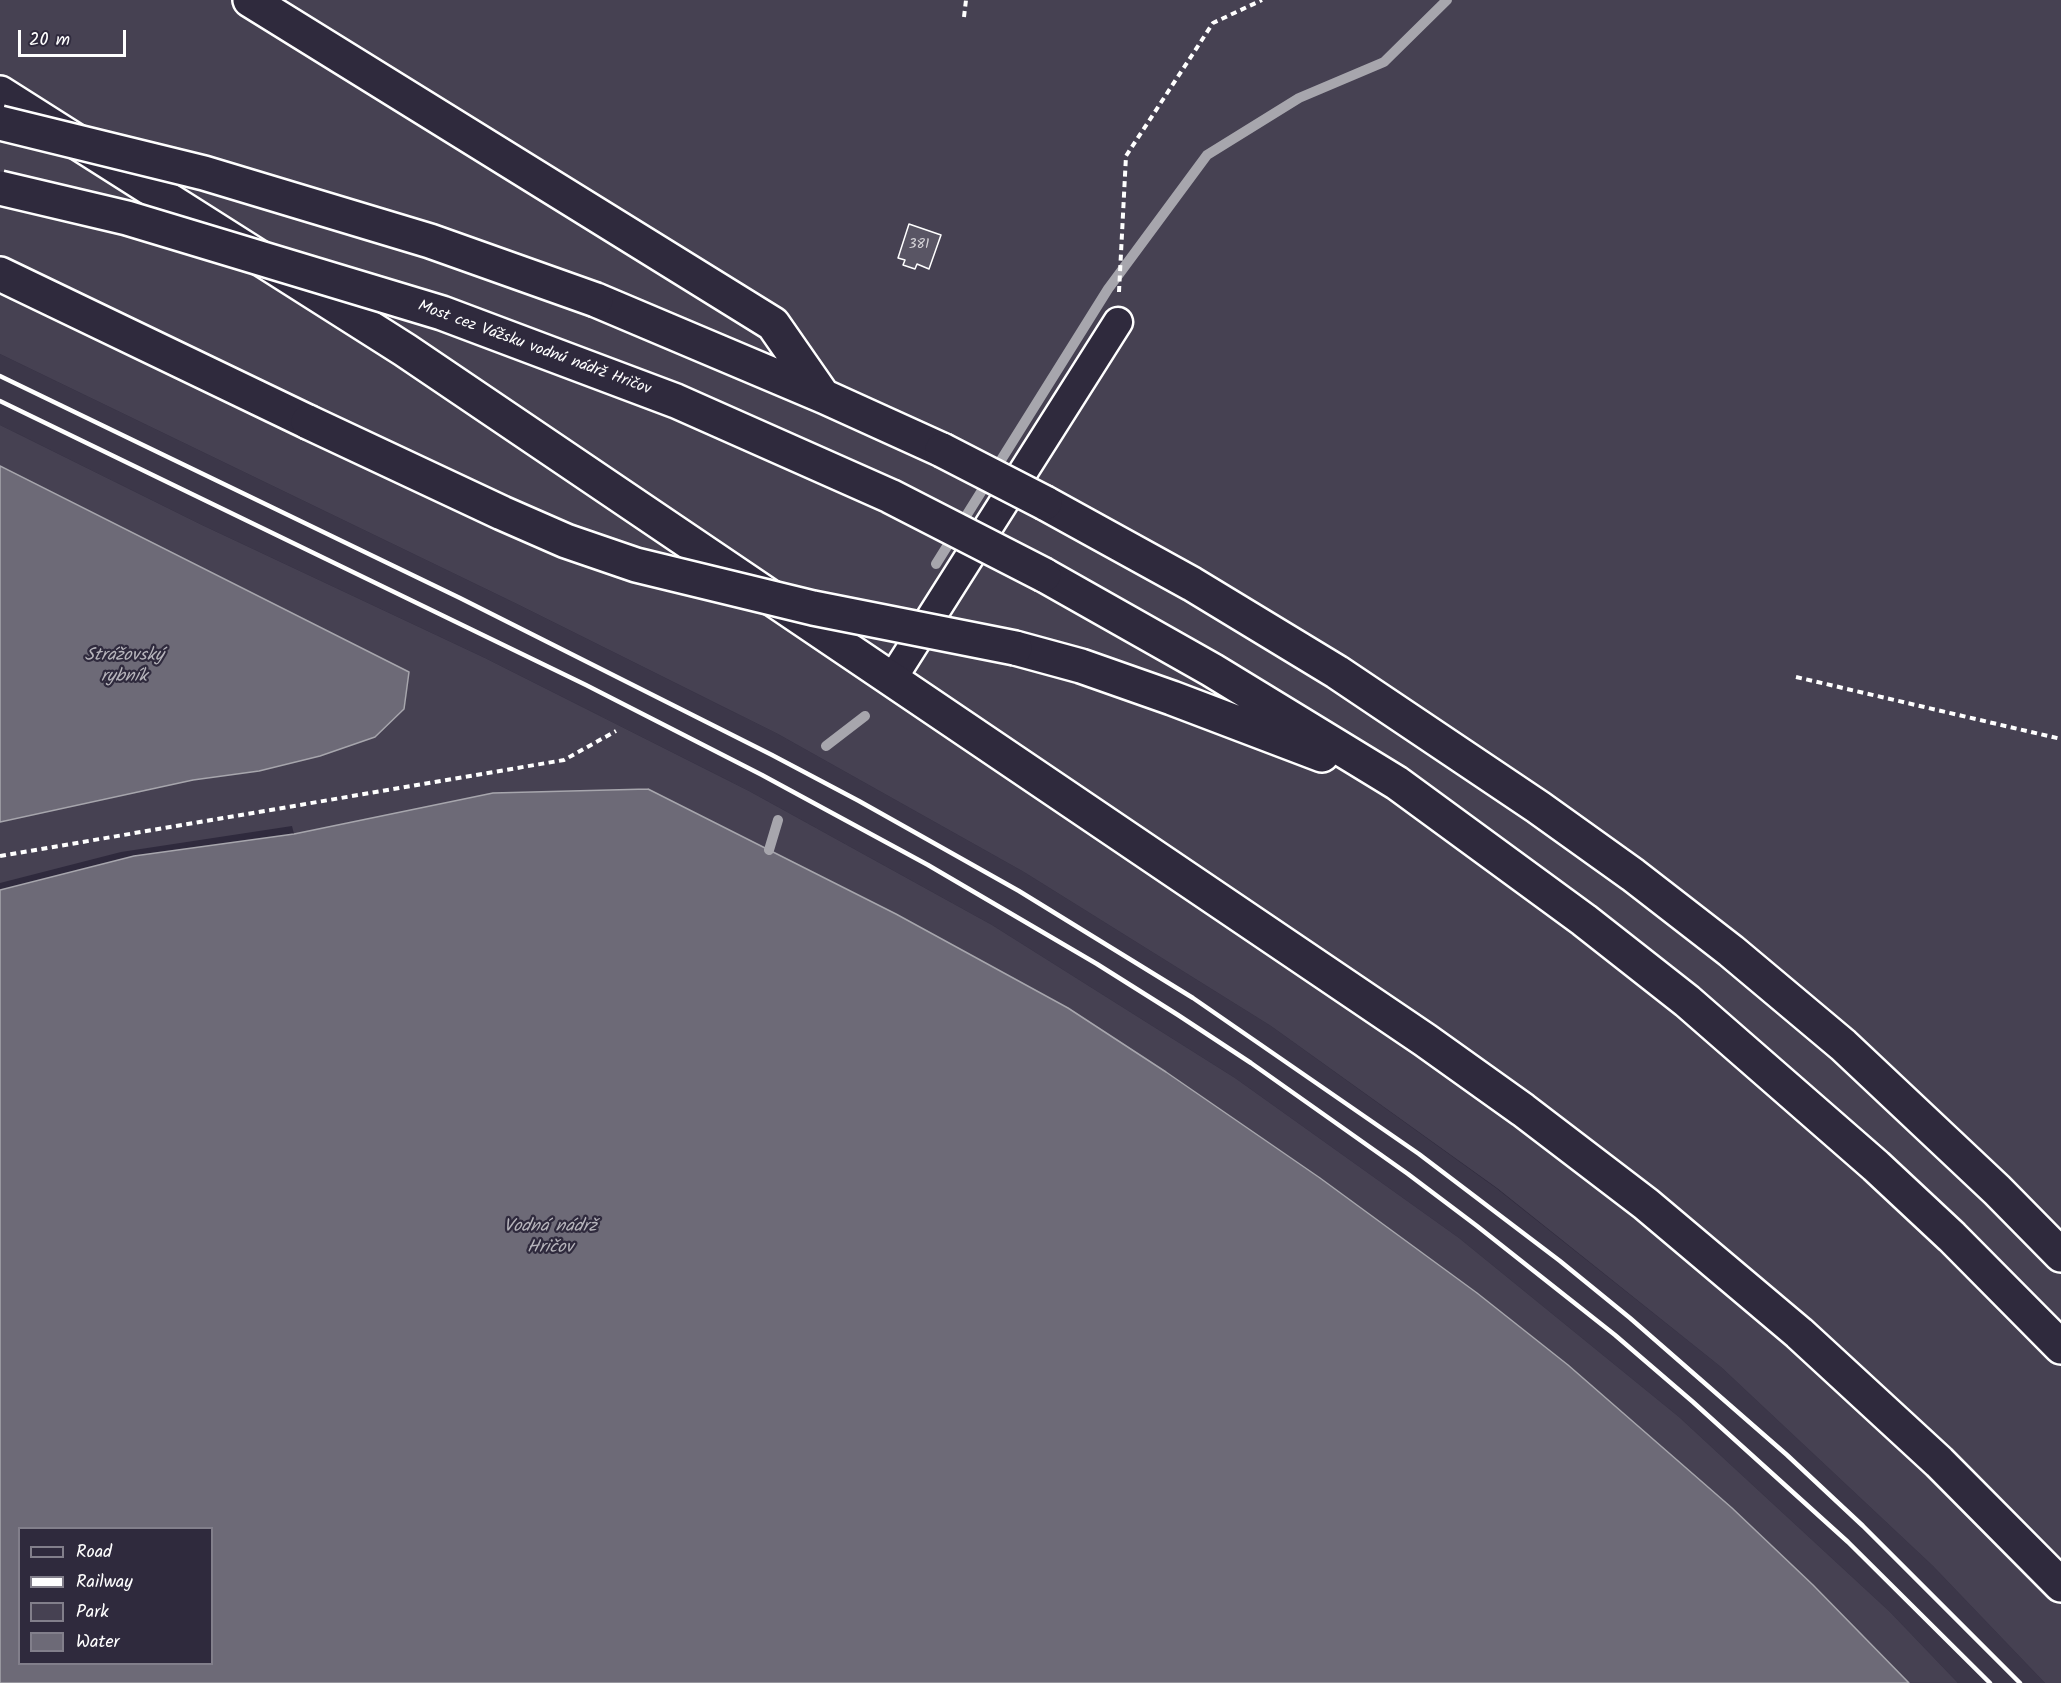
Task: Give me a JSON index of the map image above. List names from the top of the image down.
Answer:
{
  "streets": {
    "main road": ["Most cez Vážsku vodnú nádrž Hričov"]
  },
  "water": ["Strážovský rybník", "Vodná nádrž Hričov"],
  "house_numbers": ["381"],
  "legend": [
    "Road",
    "Railway",
    "Park",
    "Water"
  ],
  "scale_bar": "20 m"
}
